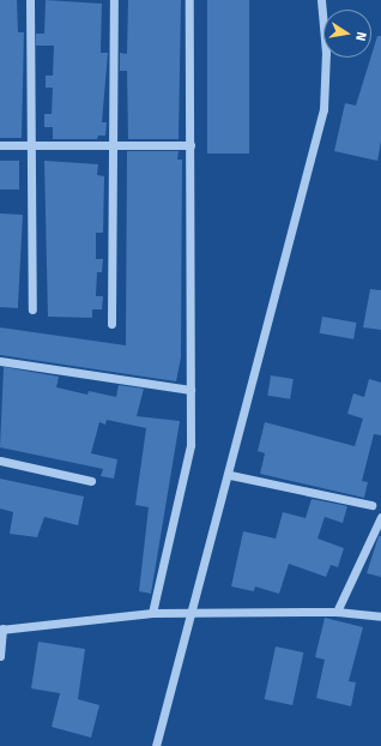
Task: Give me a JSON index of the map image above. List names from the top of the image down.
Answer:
{
  "north": "right"
}
